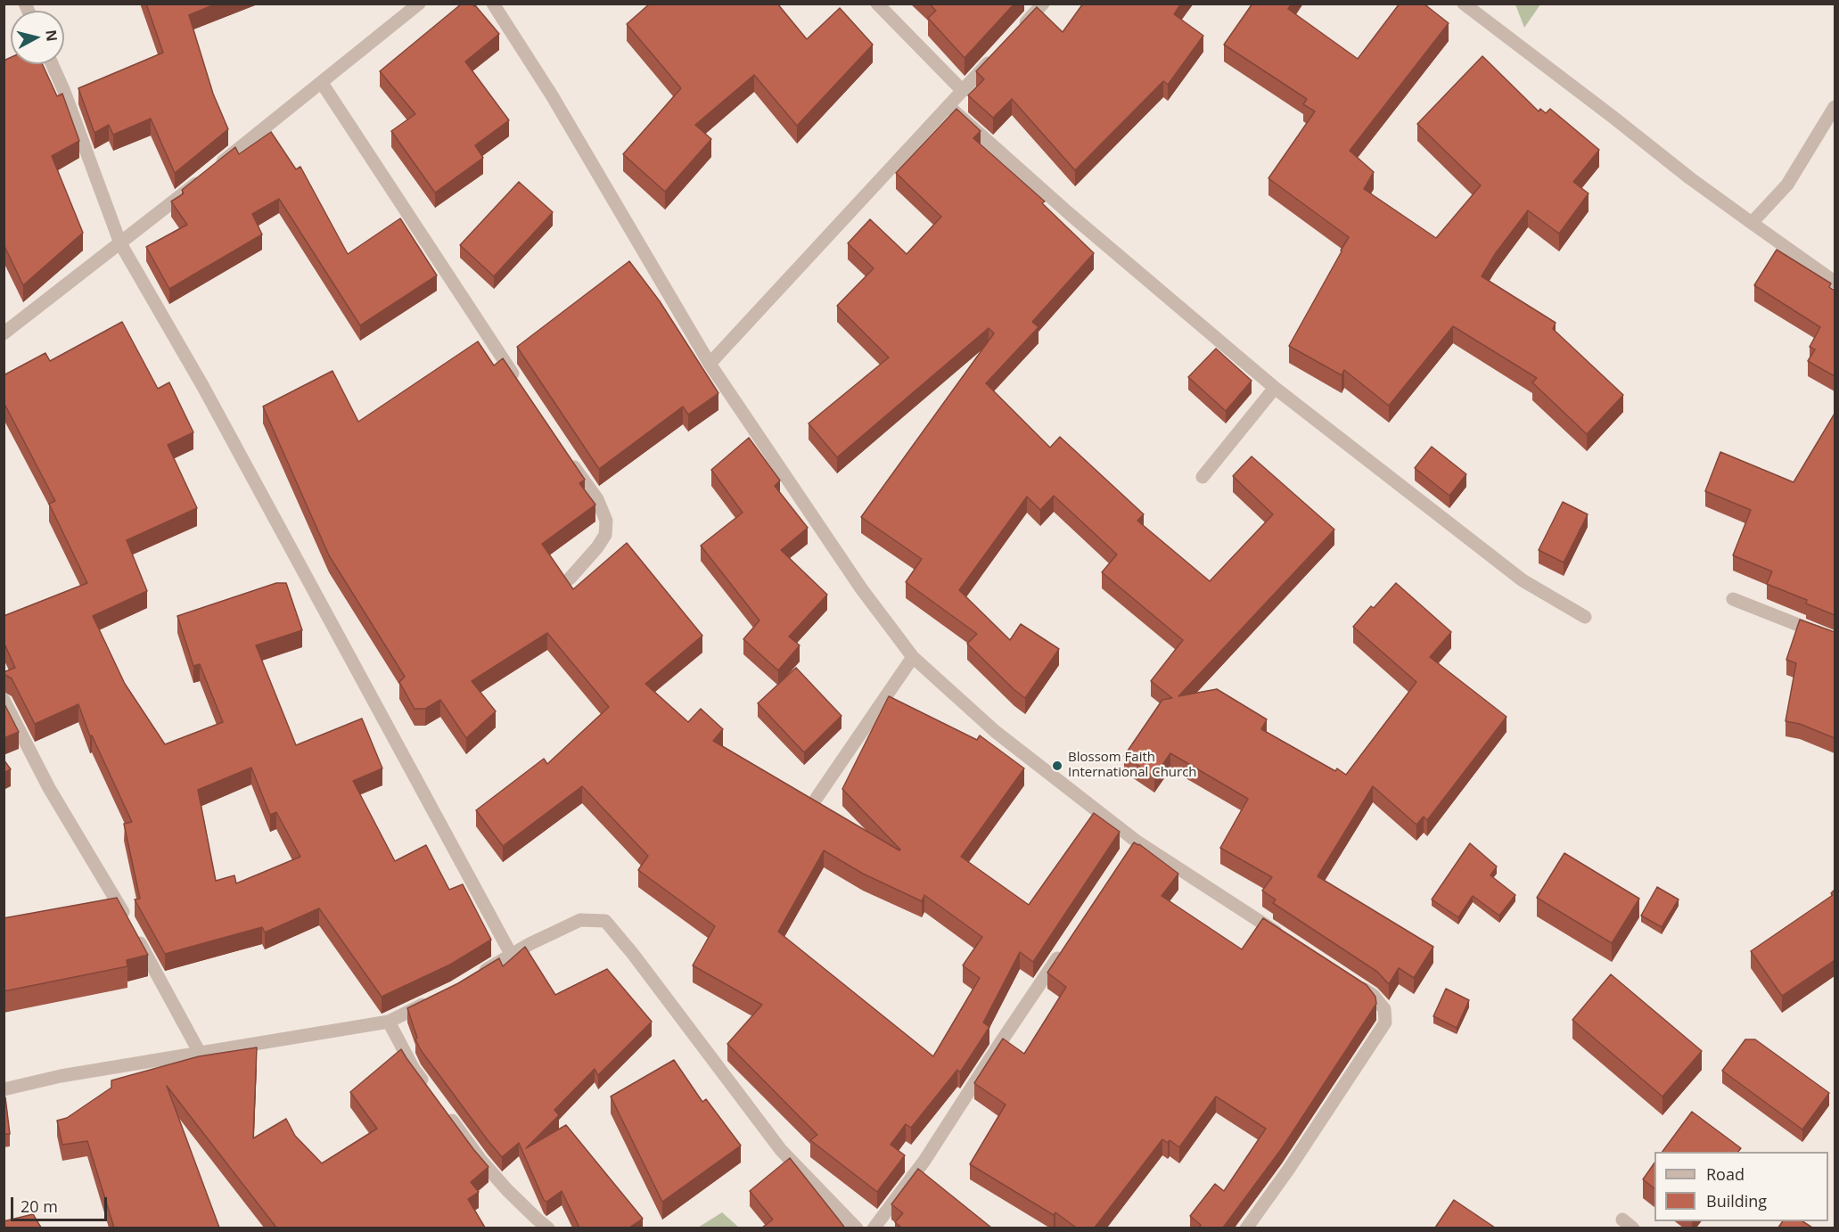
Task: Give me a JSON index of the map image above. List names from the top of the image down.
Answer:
{
  "places": ["Blossom Faith International Church"],
  "legend": ["Road", "Building"],
  "scale_bar": "20 m",
  "north": "right"
}
